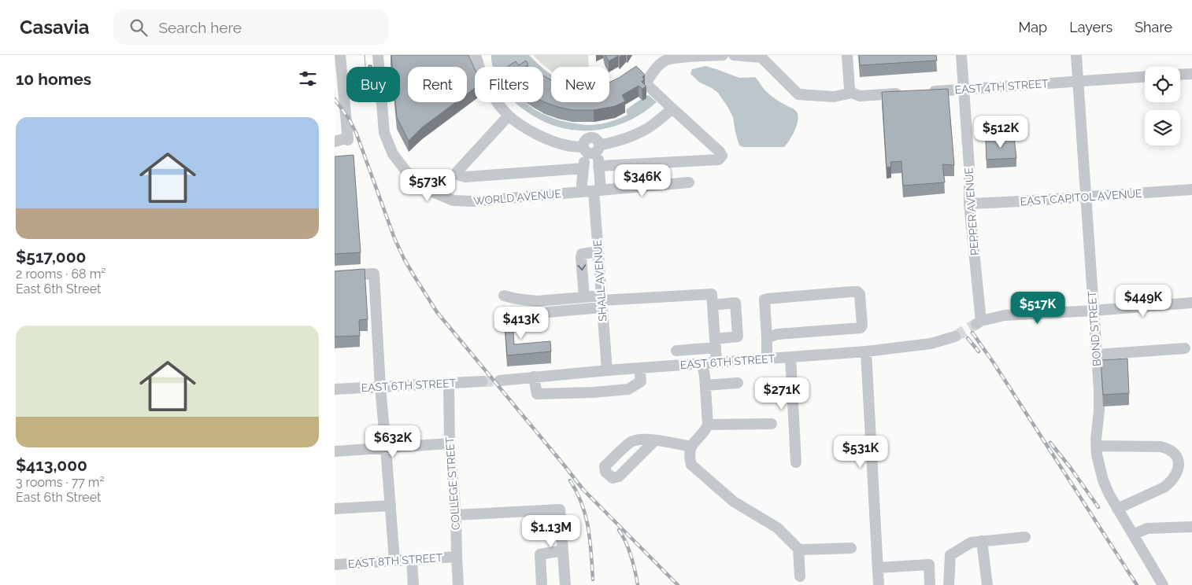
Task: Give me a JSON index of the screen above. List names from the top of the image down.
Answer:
{
  "streets": {
    "street": [
      "EAST 4TH STREET",
      "WORLD AVENUE",
      "EAST CAPITOL AVENUE",
      "PEPPER AVENUE",
      "SHALL AVENUE",
      "BOND STREET",
      "EAST 6TH STREET",
      "COLLEGE STREET",
      "EAST 8TH STREET"
    ]
  },
  "crossings": [
    ["EAST 4TH STREET", "PEPPER AVENUE"],
    ["EAST 4TH STREET", "BOND STREET"],
    ["WORLD AVENUE", "SHALL AVENUE"],
    ["EAST CAPITOL AVENUE", "PEPPER AVENUE"],
    ["EAST CAPITOL AVENUE", "BOND STREET"],
    ["PEPPER AVENUE", "BOND STREET"],
    ["SHALL AVENUE", "EAST 6TH STREET"],
    ["EAST 6TH STREET", "COLLEGE STREET"],
    ["COLLEGE STREET", "EAST 8TH STREET"]
  ],
  "page": {
    "header": "Casavia",
    "search": "Search here",
    "nav": ["Map", "Layers", "Share"],
    "heading": "10 homes",
    "chip": [
      "Buy",
      "Rent",
      "Filters",
      "New"
    ],
    "list": [
      {
        "name": "$517,000",
        "note": "2 rooms · 68 m² · East 6th Street"
      },
      {
        "name": "$413,000",
        "note": "3 rooms · 77 m² · East 6th Street"
      }
    ],
    "price": [
      "$512K",
      "$346K",
      "$573K",
      "$449K",
      "$517K",
      "$413K",
      "$271K",
      "$632K",
      "$531K",
      "$1.13M"
    ]
  }
}
